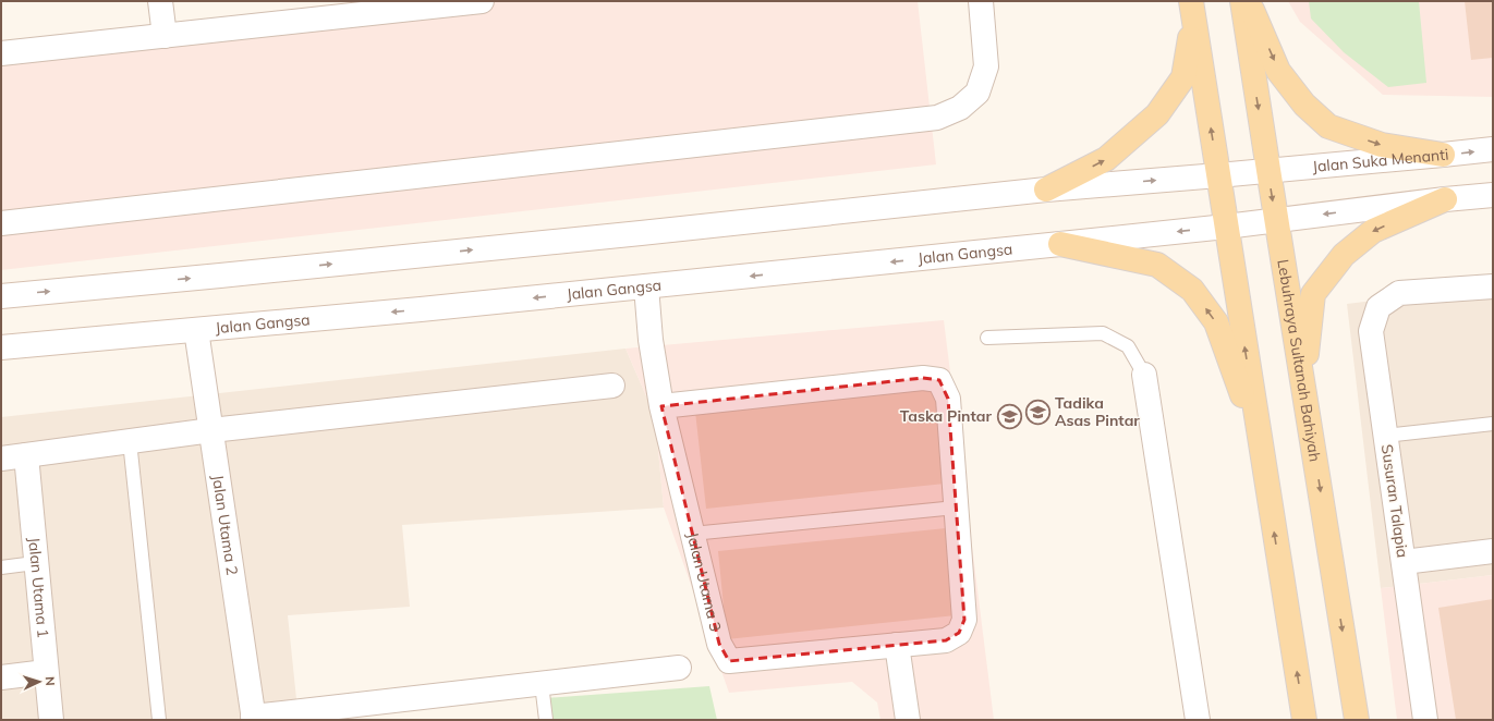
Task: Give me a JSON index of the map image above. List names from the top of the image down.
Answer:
{
  "streets": {
    "main road": ["Lebuhraya Sultanah Bahiyah"],
    "street": [
      "Jalan Suka Menanti",
      "Jalan Gangsa",
      "Susuran Talapia",
      "Jalan Utama 2",
      "Jalan Utama 3",
      "Jalan Utama 1"
    ]
  },
  "crossings": [
    ["Jalan Suka Menanti", "Lebuhraya Sultanah Bahiyah"],
    ["Jalan Gangsa", "Lebuhraya Sultanah Bahiyah"],
    ["Jalan Gangsa", "Jalan Utama 2"],
    ["Jalan Gangsa", "Jalan Utama 3"]
  ],
  "places": {
    "school or university": ["Tadika Asas Pintar", "Taska Pintar"]
  },
  "north": "right"
}
